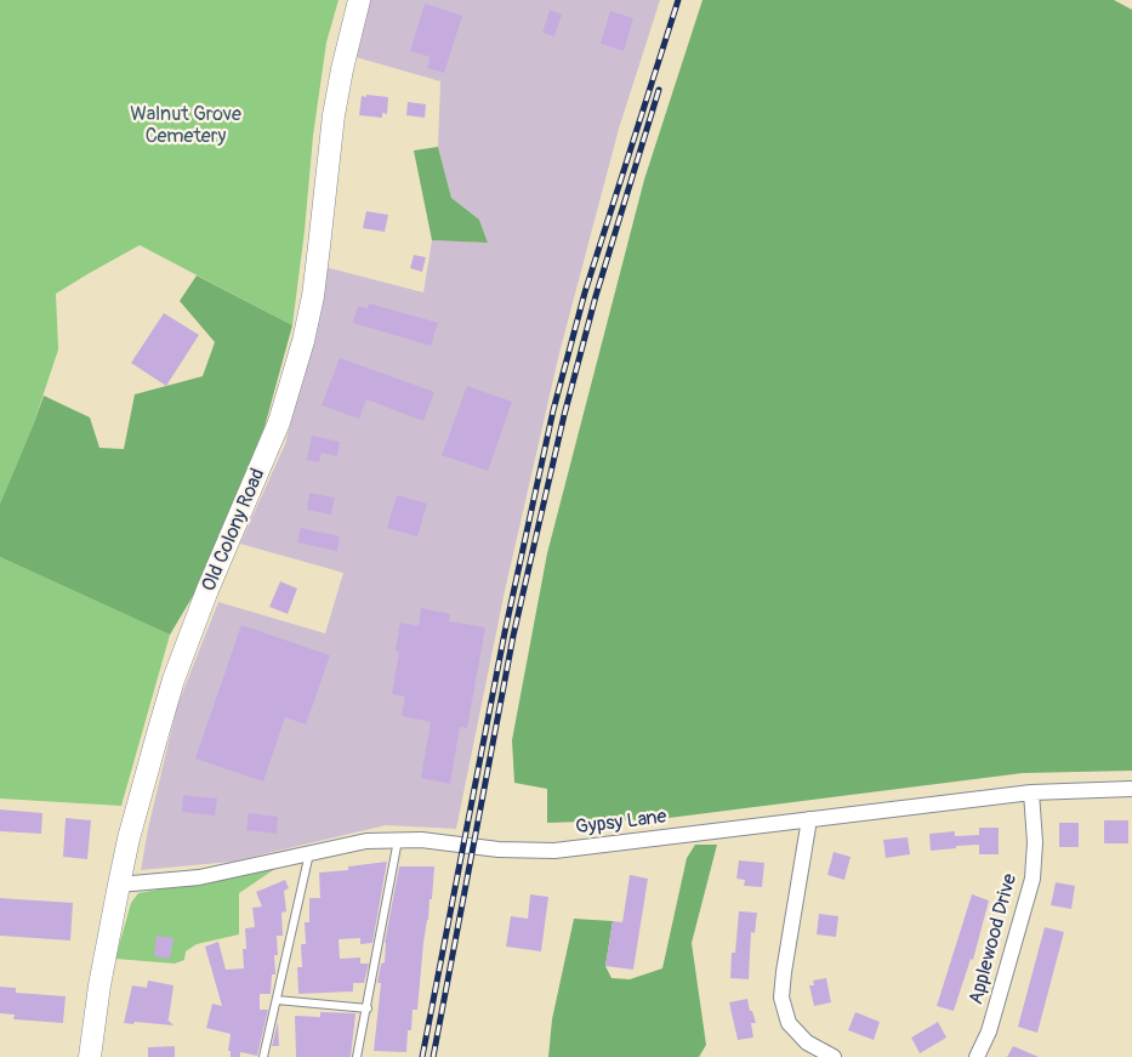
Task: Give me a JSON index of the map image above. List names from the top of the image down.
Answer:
{
  "streets": {
    "main road": ["Old Colony Road"],
    "street": ["Gypsy Lane", "Applewood Drive"]
  },
  "crossings": [
    ["Old Colony Road", "Gypsy Lane"],
    ["Gypsy Lane", "Applewood Drive"]
  ],
  "parks": ["Walnut Grove Cemetery"]
}
